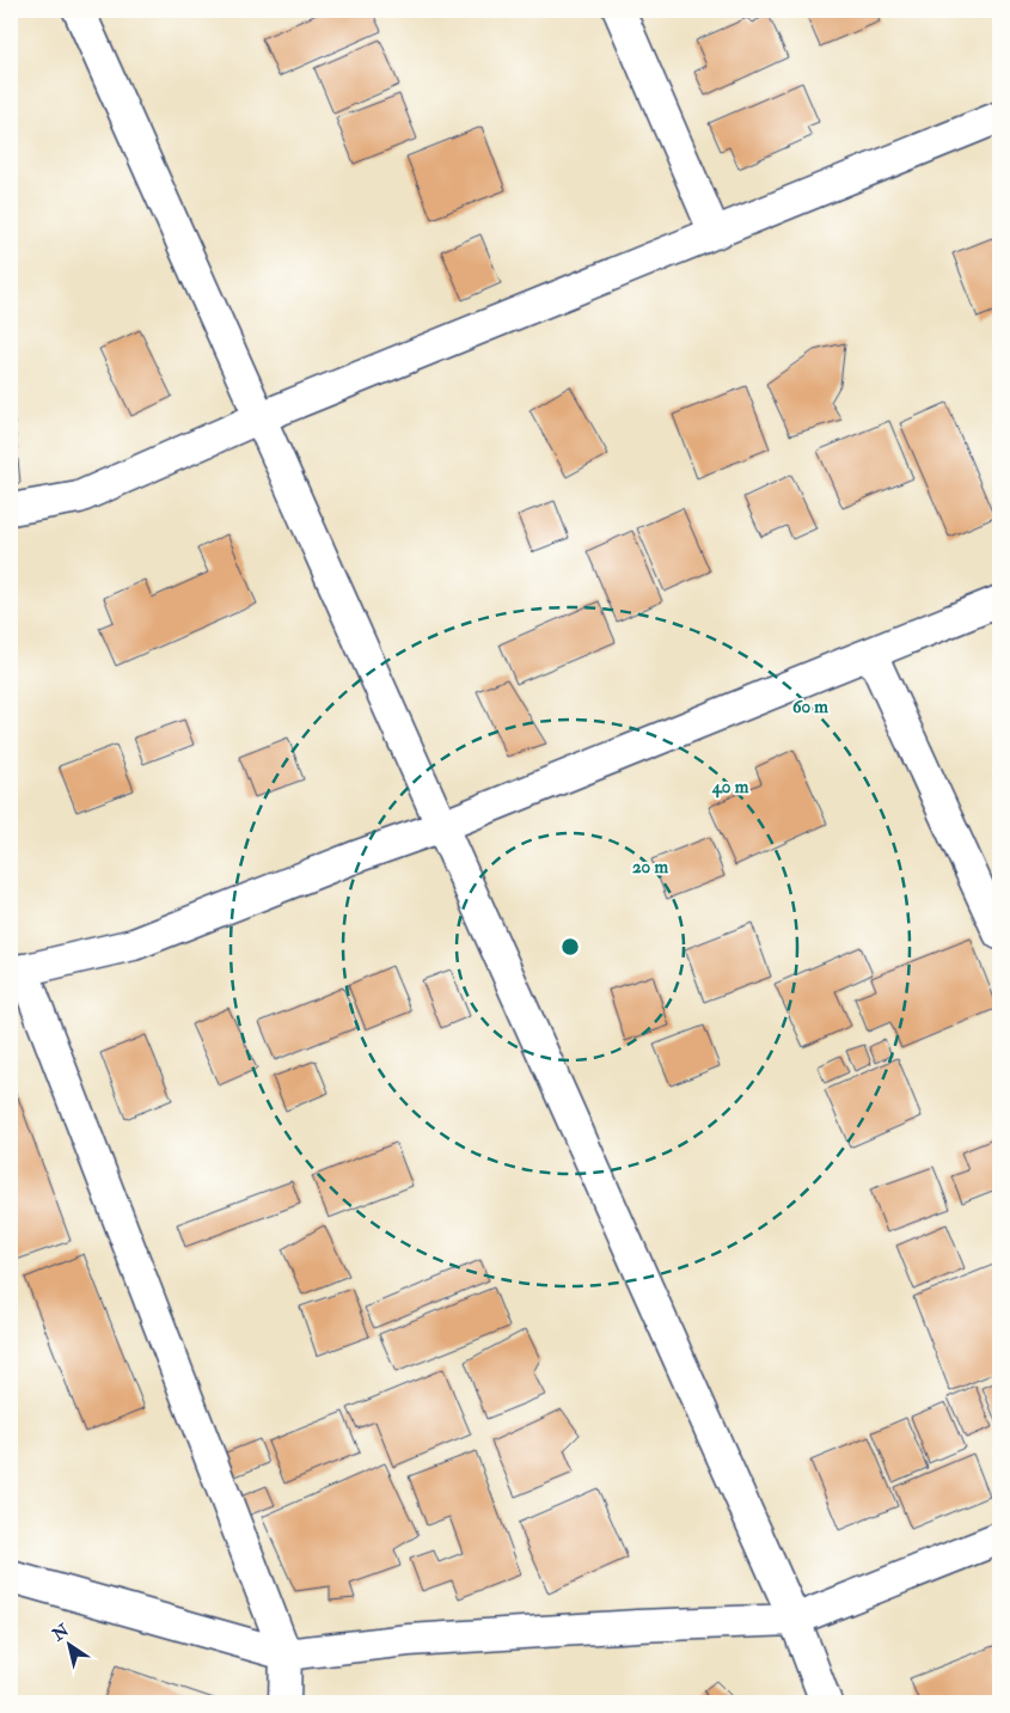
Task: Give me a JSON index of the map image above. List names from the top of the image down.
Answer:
{
  "north": "top left",
  "rings": ["60 m", "40 m", "20 m"]
}
